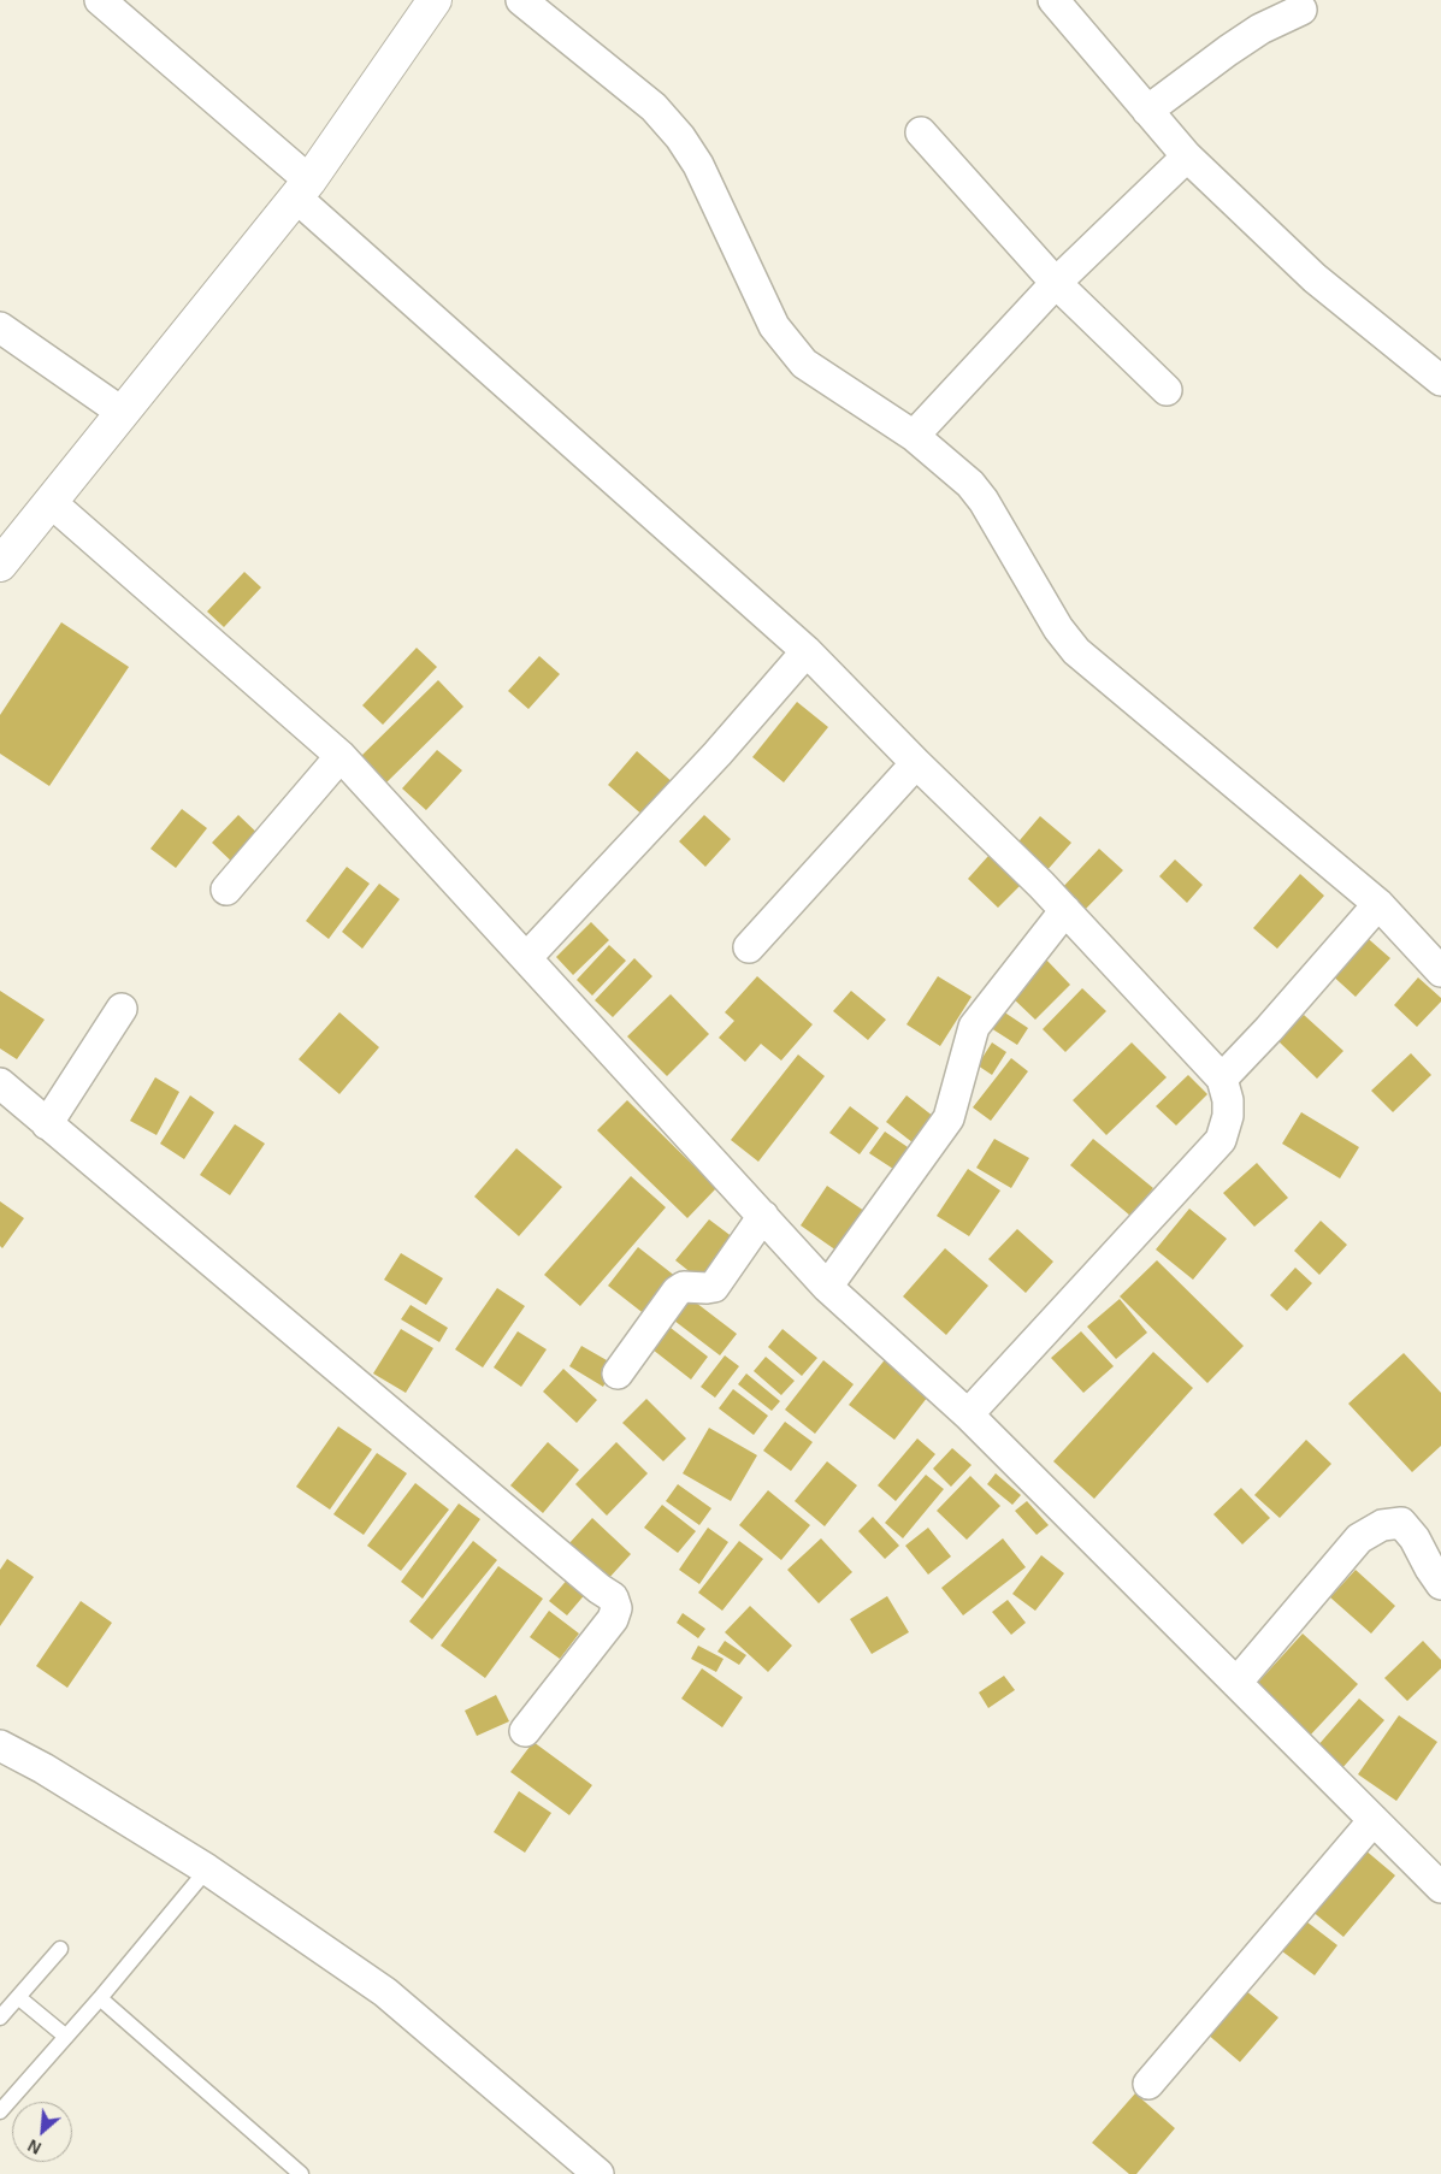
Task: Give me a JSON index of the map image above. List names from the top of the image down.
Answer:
{
  "north": "bottom left"
}
